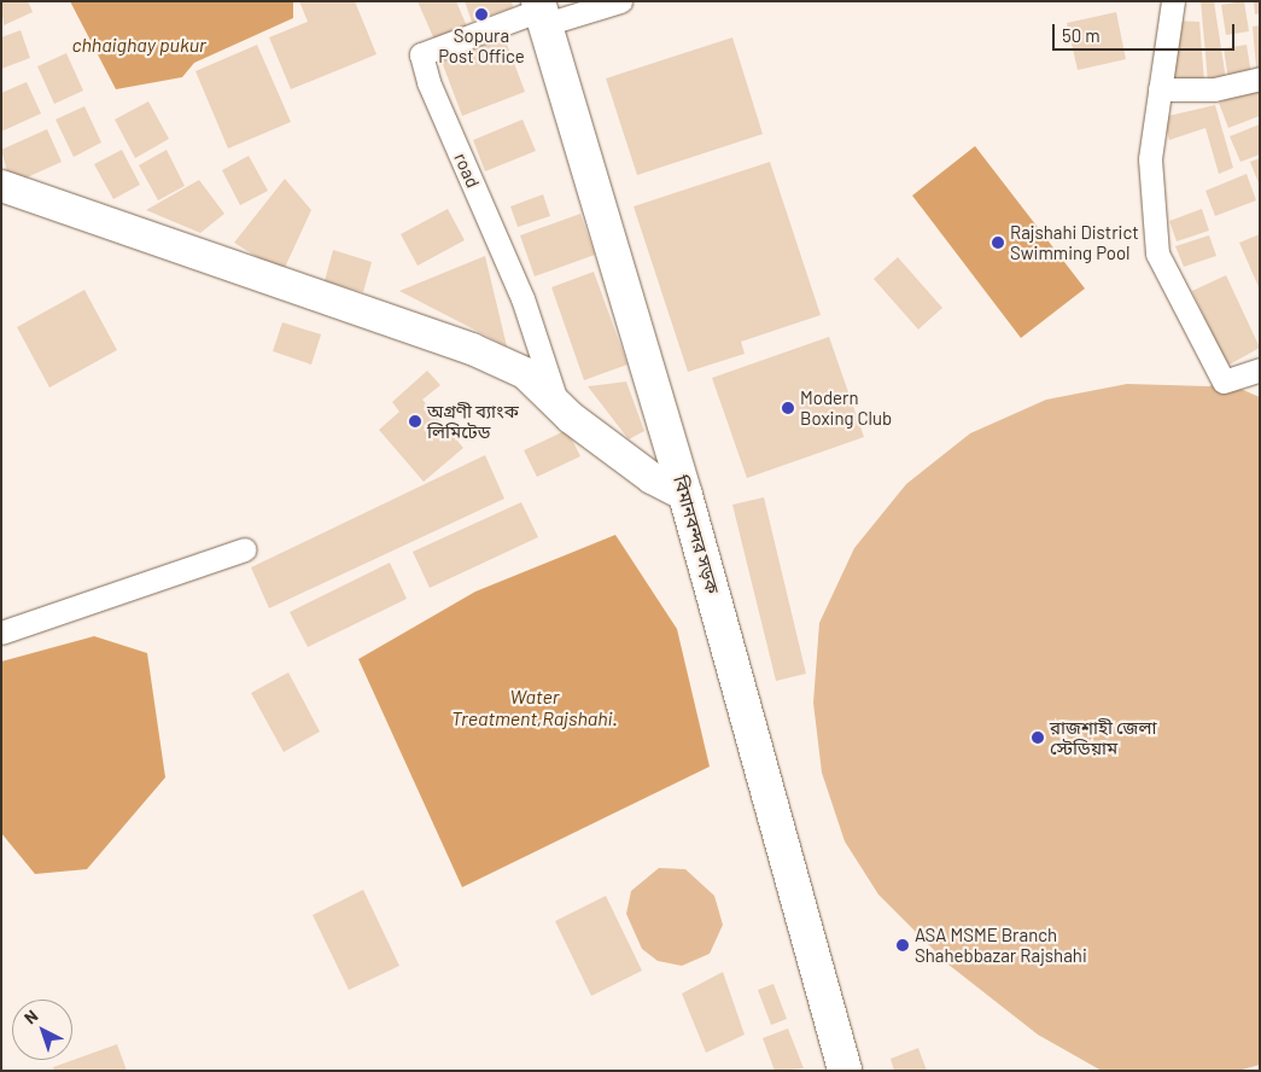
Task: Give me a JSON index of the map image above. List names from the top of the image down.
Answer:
{
  "streets": {
    "main road": ["বিমানবন্দর সড়ক"],
    "street": ["road"]
  },
  "crossings": [
    ["road", "বিমানবন্দর সড়ক"]
  ],
  "water": ["chhaighay pukur", "Water Treatment,Rajshahi."],
  "places": [
    "Sopura Post Office",
    "Rajshahi District Swimming Pool",
    "Modern Boxing Club",
    "অগ্রণী ব্যাংক লিমিটেড",
    "রাজশাহী জেলা স্টেডিয়াম",
    "ASA MSME Branch Shahebbazar Rajshahi"
  ],
  "scale_bar": "50 m",
  "north": "top left"
}
